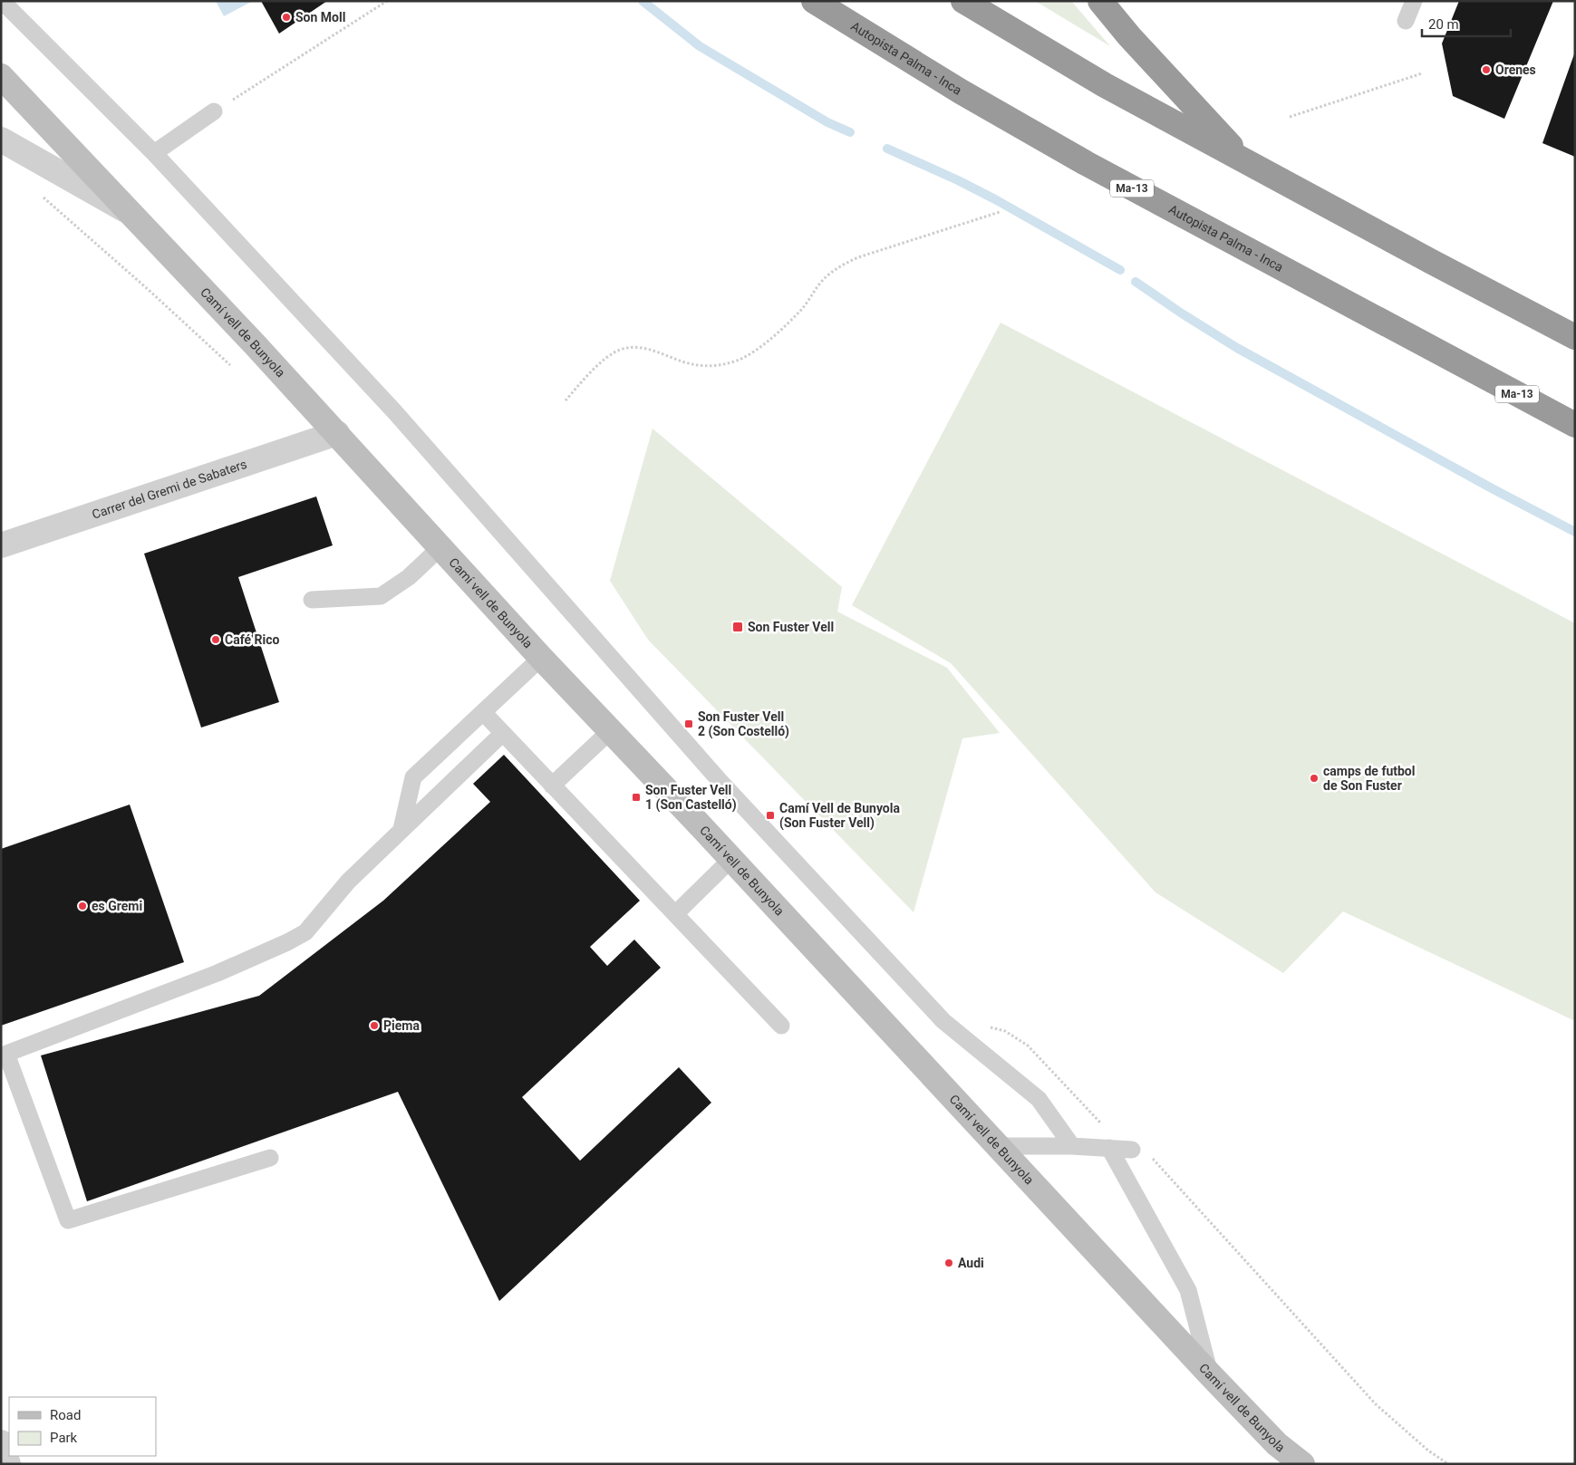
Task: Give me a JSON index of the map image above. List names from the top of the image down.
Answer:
{
  "streets": {
    "highway": ["Autopista Palma - Inca", "Ma-13"],
    "main road": ["Camí vell de Bunyola"],
    "street": ["Carrer del Gremi de Sabaters"]
  },
  "crossings": [
    ["Camí vell de Bunyola", "Carrer del Gremi de Sabaters"]
  ],
  "places": {
    "other": [
      "Son Moll",
      "Orenes",
      "Café Rico",
      "camps de futbol de Son Fuster",
      "es Gremi",
      "Piema",
      "Audi"
    ],
    "transit": [
      "Son Fuster Vell",
      "Son Fuster Vell 2 (Son Costelló)",
      "Son Fuster Vell 1 (Son Castelló)",
      "Camí Vell de Bunyola (Son Fuster Vell)"
    ]
  },
  "legend": ["Road", "Park"],
  "scale_bar": "20 m"
}
